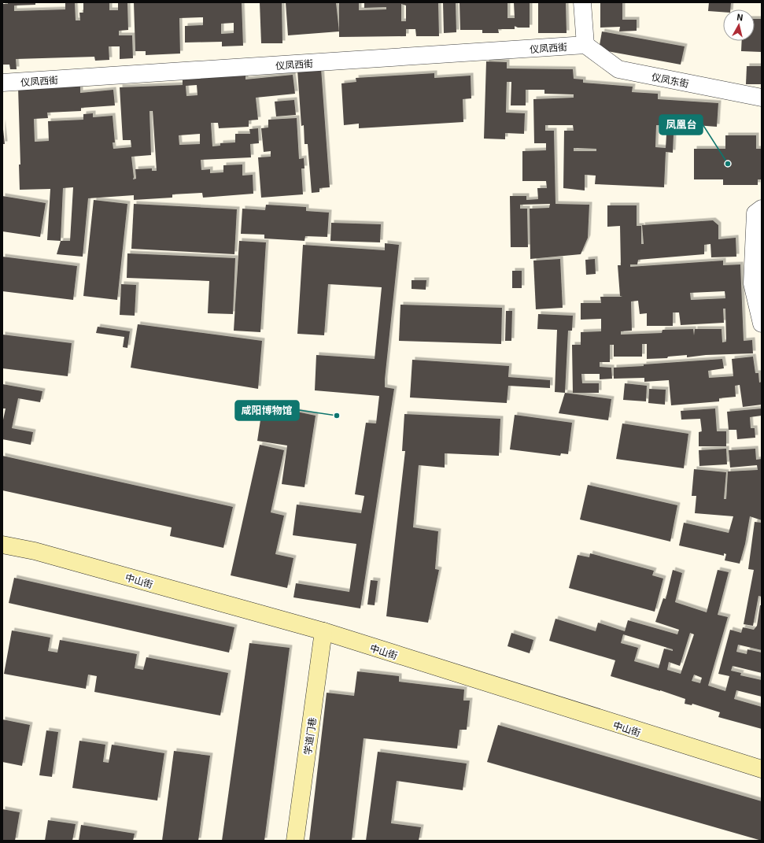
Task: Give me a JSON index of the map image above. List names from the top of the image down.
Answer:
{
  "streets": {
    "street": [
      "仪凤西街",
      "仪凤东街",
      "中山街",
      "学道门巷"
    ]
  },
  "crossings": [
    ["仪凤西街", "仪凤东街"],
    ["中山街", "学道门巷"]
  ],
  "places": ["凤凰台", "咸阳博物馆"],
  "north": "top"
}
